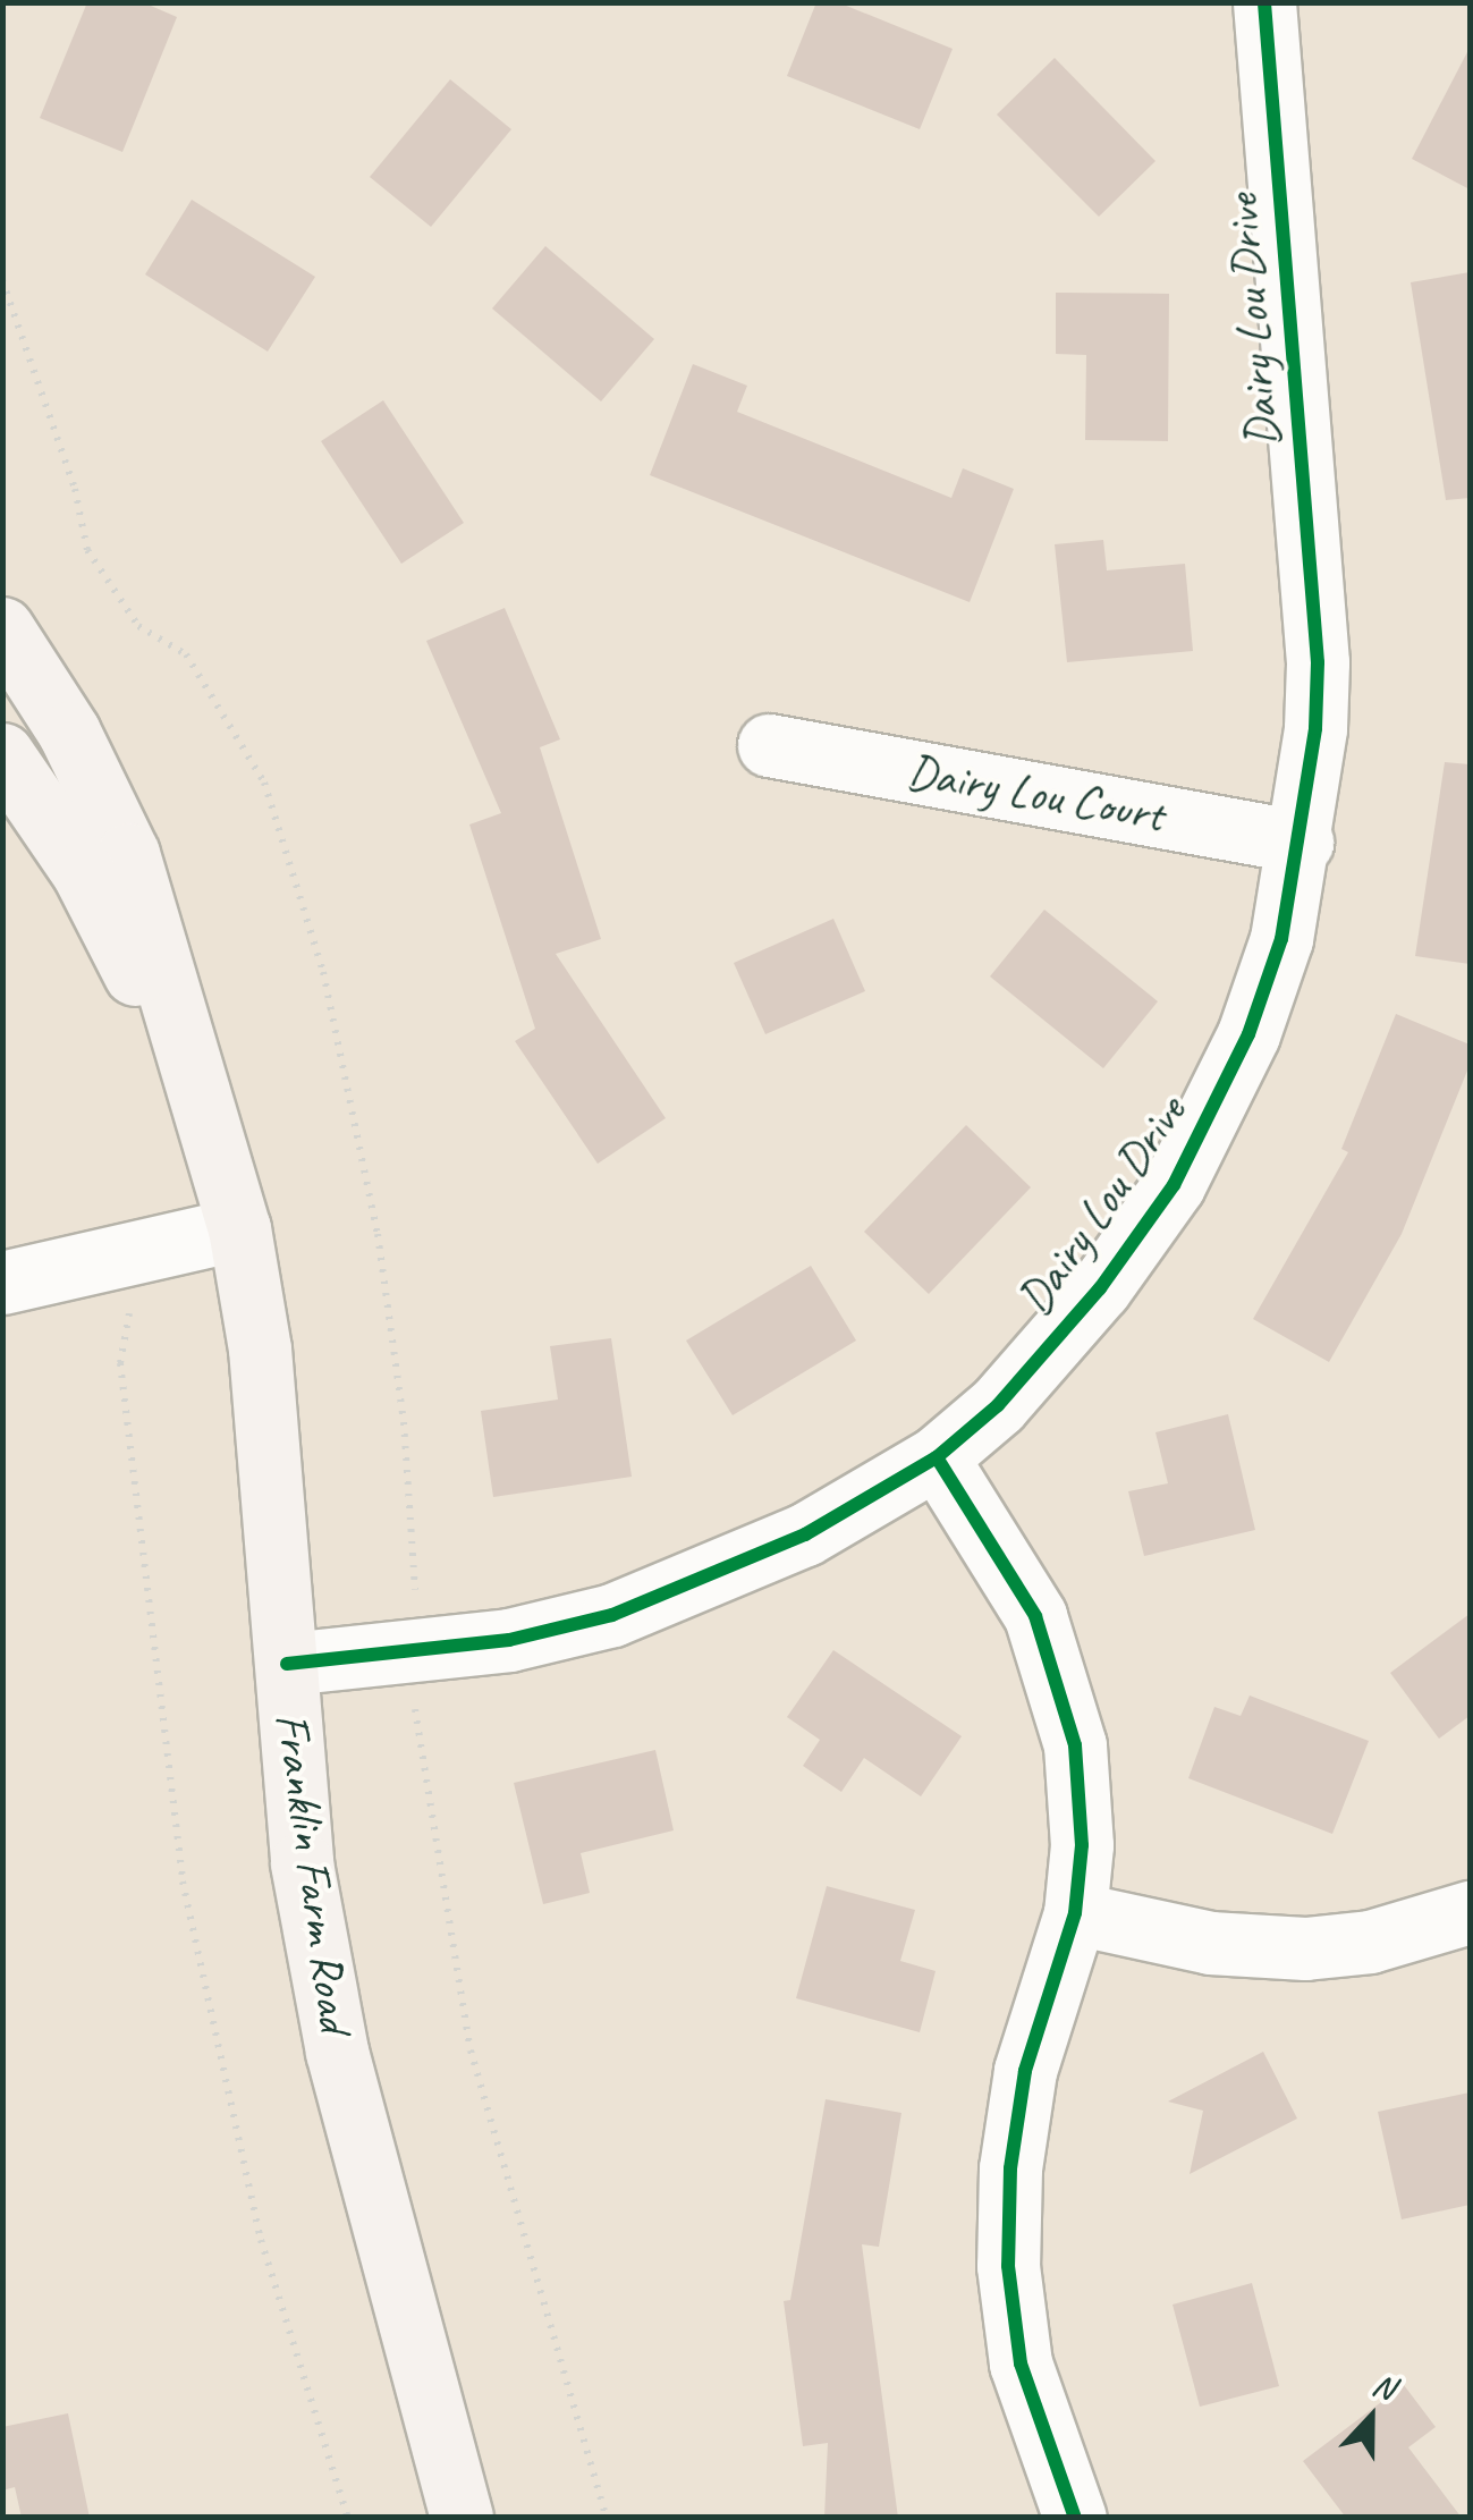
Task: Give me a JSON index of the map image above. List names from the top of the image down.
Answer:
{
  "streets": {
    "main road": ["Franklin Farm Road"],
    "street": ["Dairy Lou Drive", "Dairy Lou Court"]
  },
  "crossings": [
    ["Dairy Lou Drive", "Dairy Lou Court"],
    ["Dairy Lou Drive", "Franklin Farm Road"]
  ],
  "north": "top"
}
